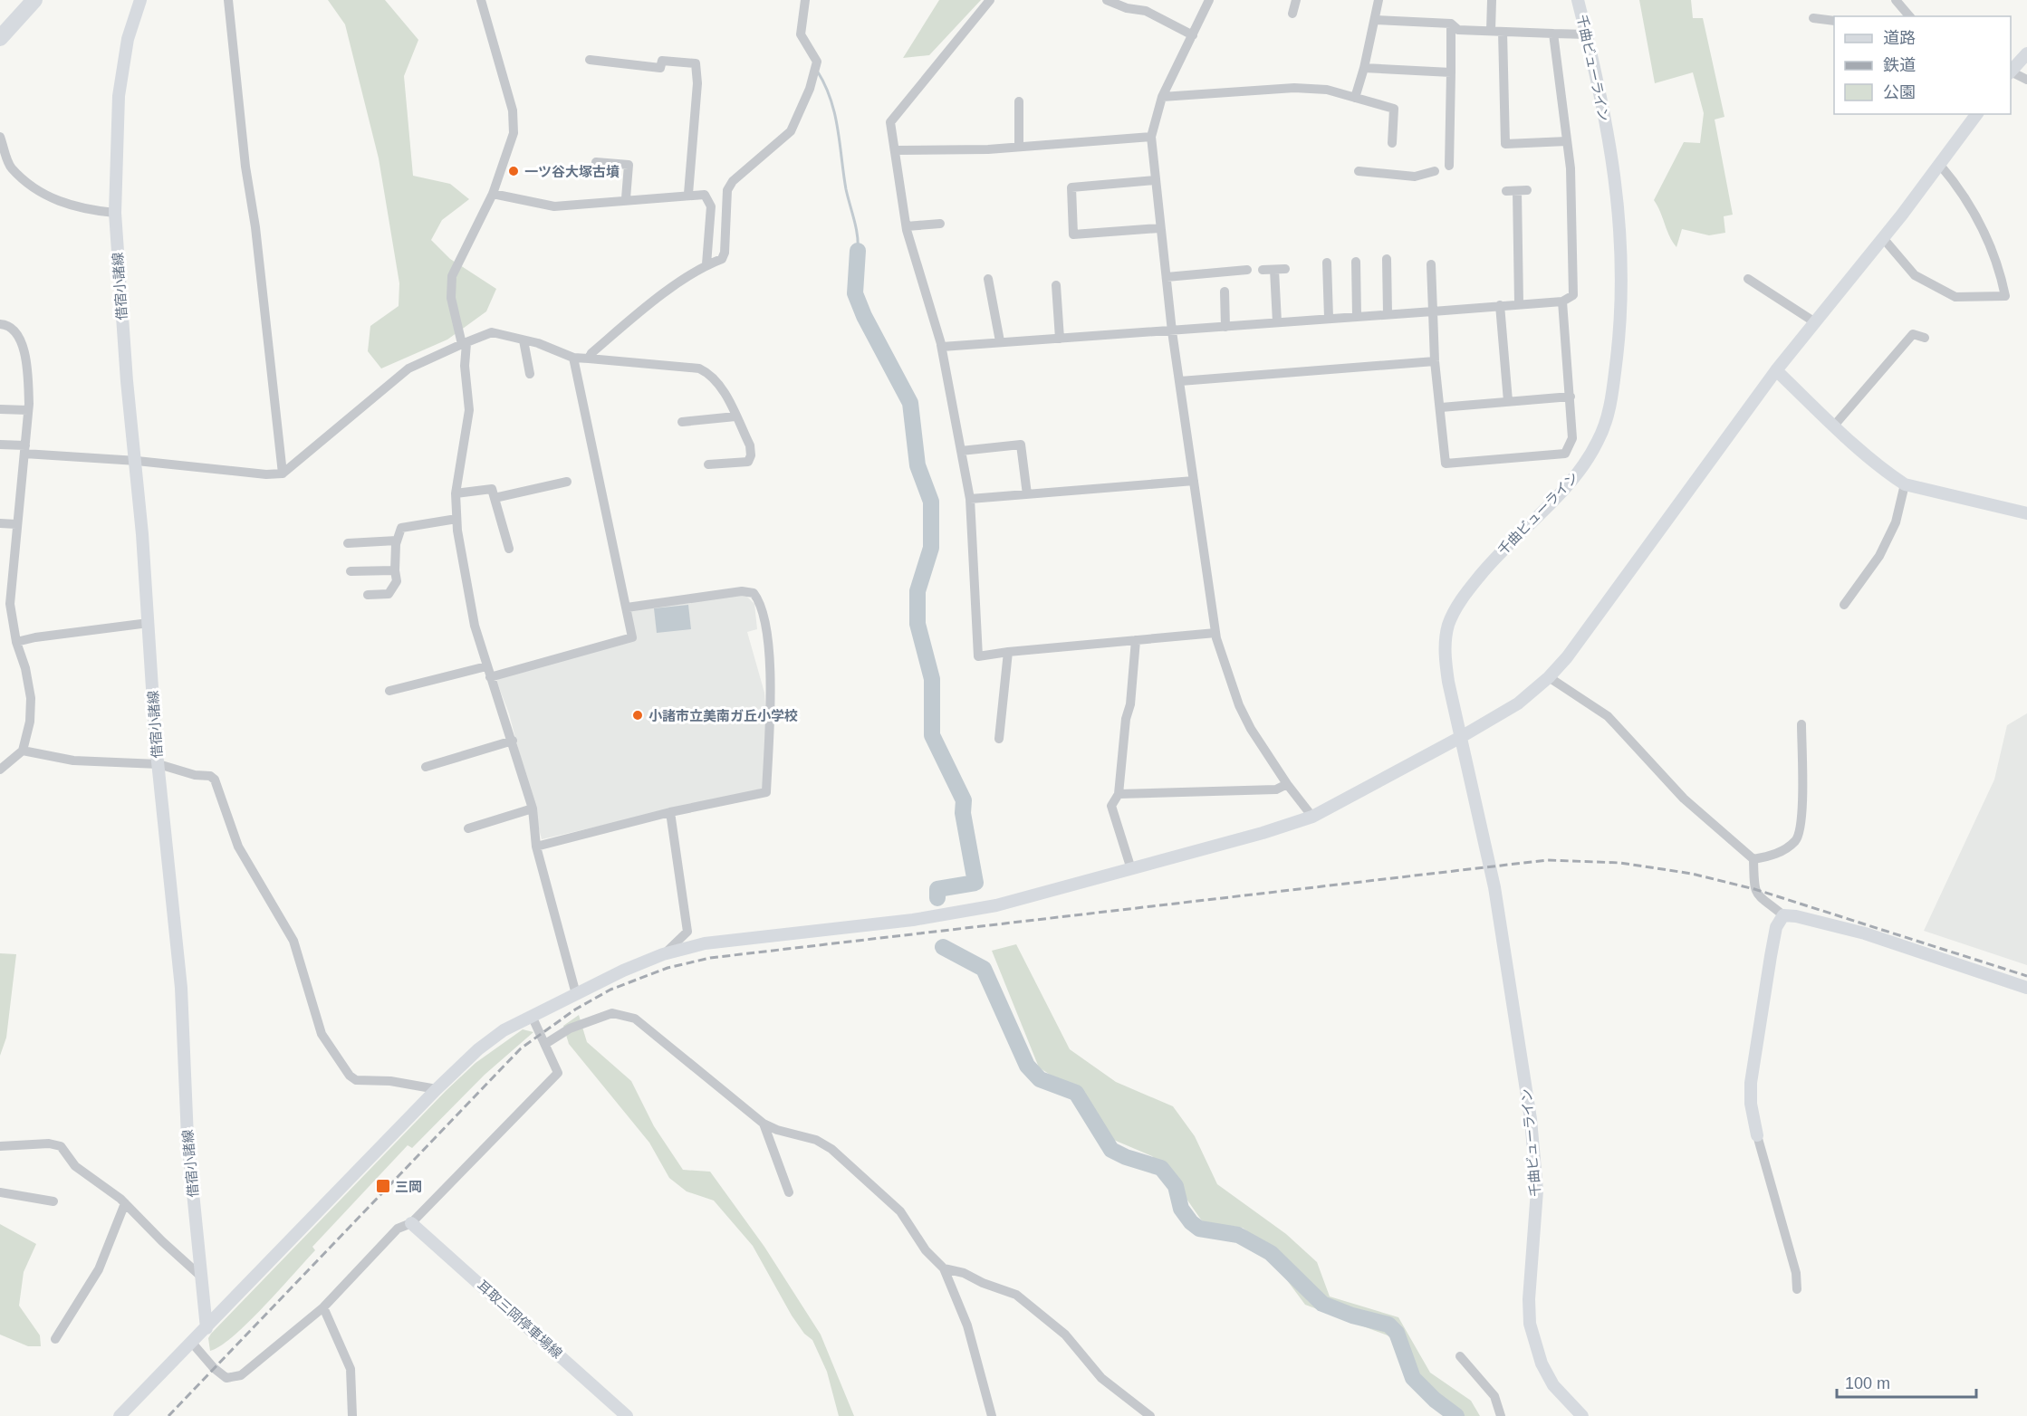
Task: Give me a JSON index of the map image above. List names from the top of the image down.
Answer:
{
  "streets": {
    "street": ["千曲ビューライン", "借宿小諸線", "耳取三岡停車場線"]
  },
  "places": {
    "other": ["一ツ谷大塚古墳", "小諸市立美南ガ丘小学校"],
    "transit": ["三岡"]
  },
  "legend": ["道路", "鉄道", "公園"],
  "scale_bar": "100 m"
}
